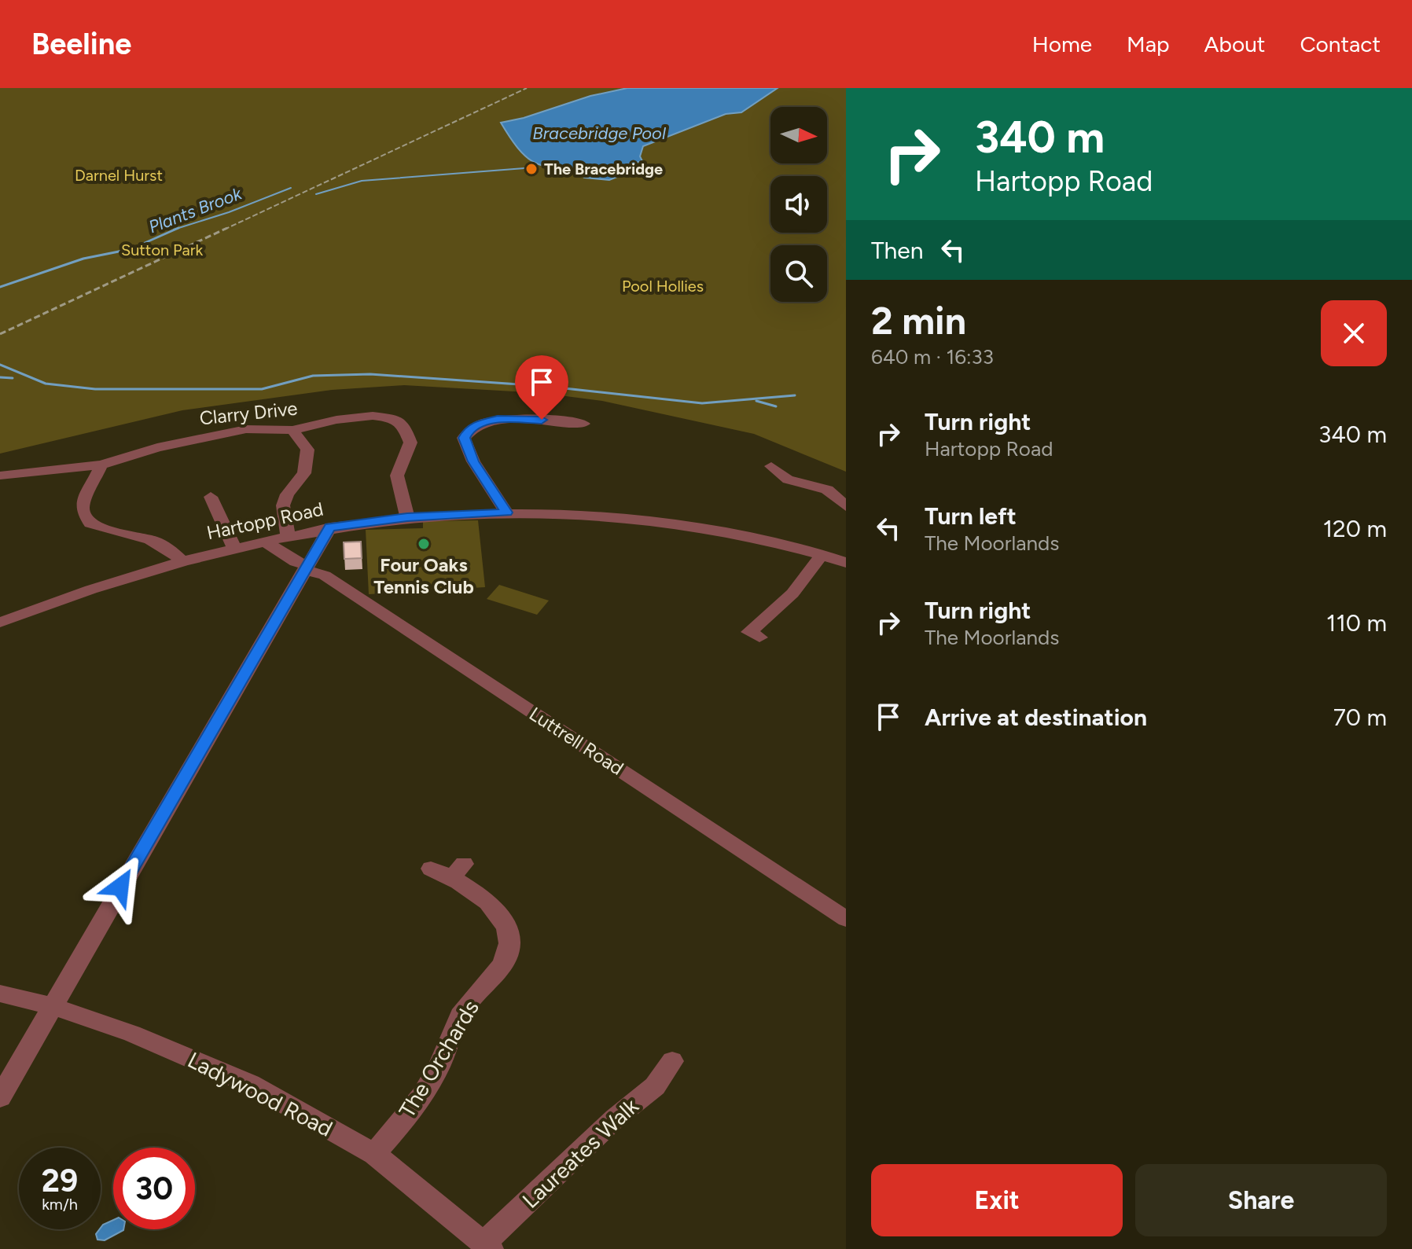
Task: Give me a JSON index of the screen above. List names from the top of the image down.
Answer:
{
  "streets": {
    "street": [
      "Clarry Drive",
      "Hartopp Road",
      "Luttrell Road",
      "The Orchards",
      "Ladywood Road",
      "Laureates Walk"
    ]
  },
  "crossings": [
    ["Clarry Drive", "Hartopp Road"],
    ["Hartopp Road", "Luttrell Road"],
    ["The Orchards", "Ladywood Road"],
    ["Ladywood Road", "Laureates Walk"]
  ],
  "water": ["Bracebridge Pool", "Plants Brook"],
  "parks": ["Darnel Hurst", "Sutton Park", "Pool Hollies"],
  "places": ["The Bracebridge", "Four Oaks Tennis Club"],
  "north": "right",
  "page": {
    "header": "Beeline",
    "nav": [
      "Home",
      "Map",
      "About",
      "Contact"
    ],
    "turn": ["340 m", "Hartopp Road"],
    "then": "Then",
    "heading": ["2 min", "640 m · 16:33"],
    "list": [
      {
        "name": "Turn right",
        "note": "Hartopp Road",
        "value": "340 m"
      },
      {
        "name": "Turn left",
        "note": "The Moorlands",
        "value": "120 m"
      },
      {
        "name": "Turn right",
        "note": "The Moorlands",
        "value": "110 m"
      },
      {
        "name": "Arrive at destination",
        "value": "70 m"
      }
    ],
    "speed": "29 km/h",
    "limit": "30",
    "buttons": ["Exit", "Share"]
  }
}
